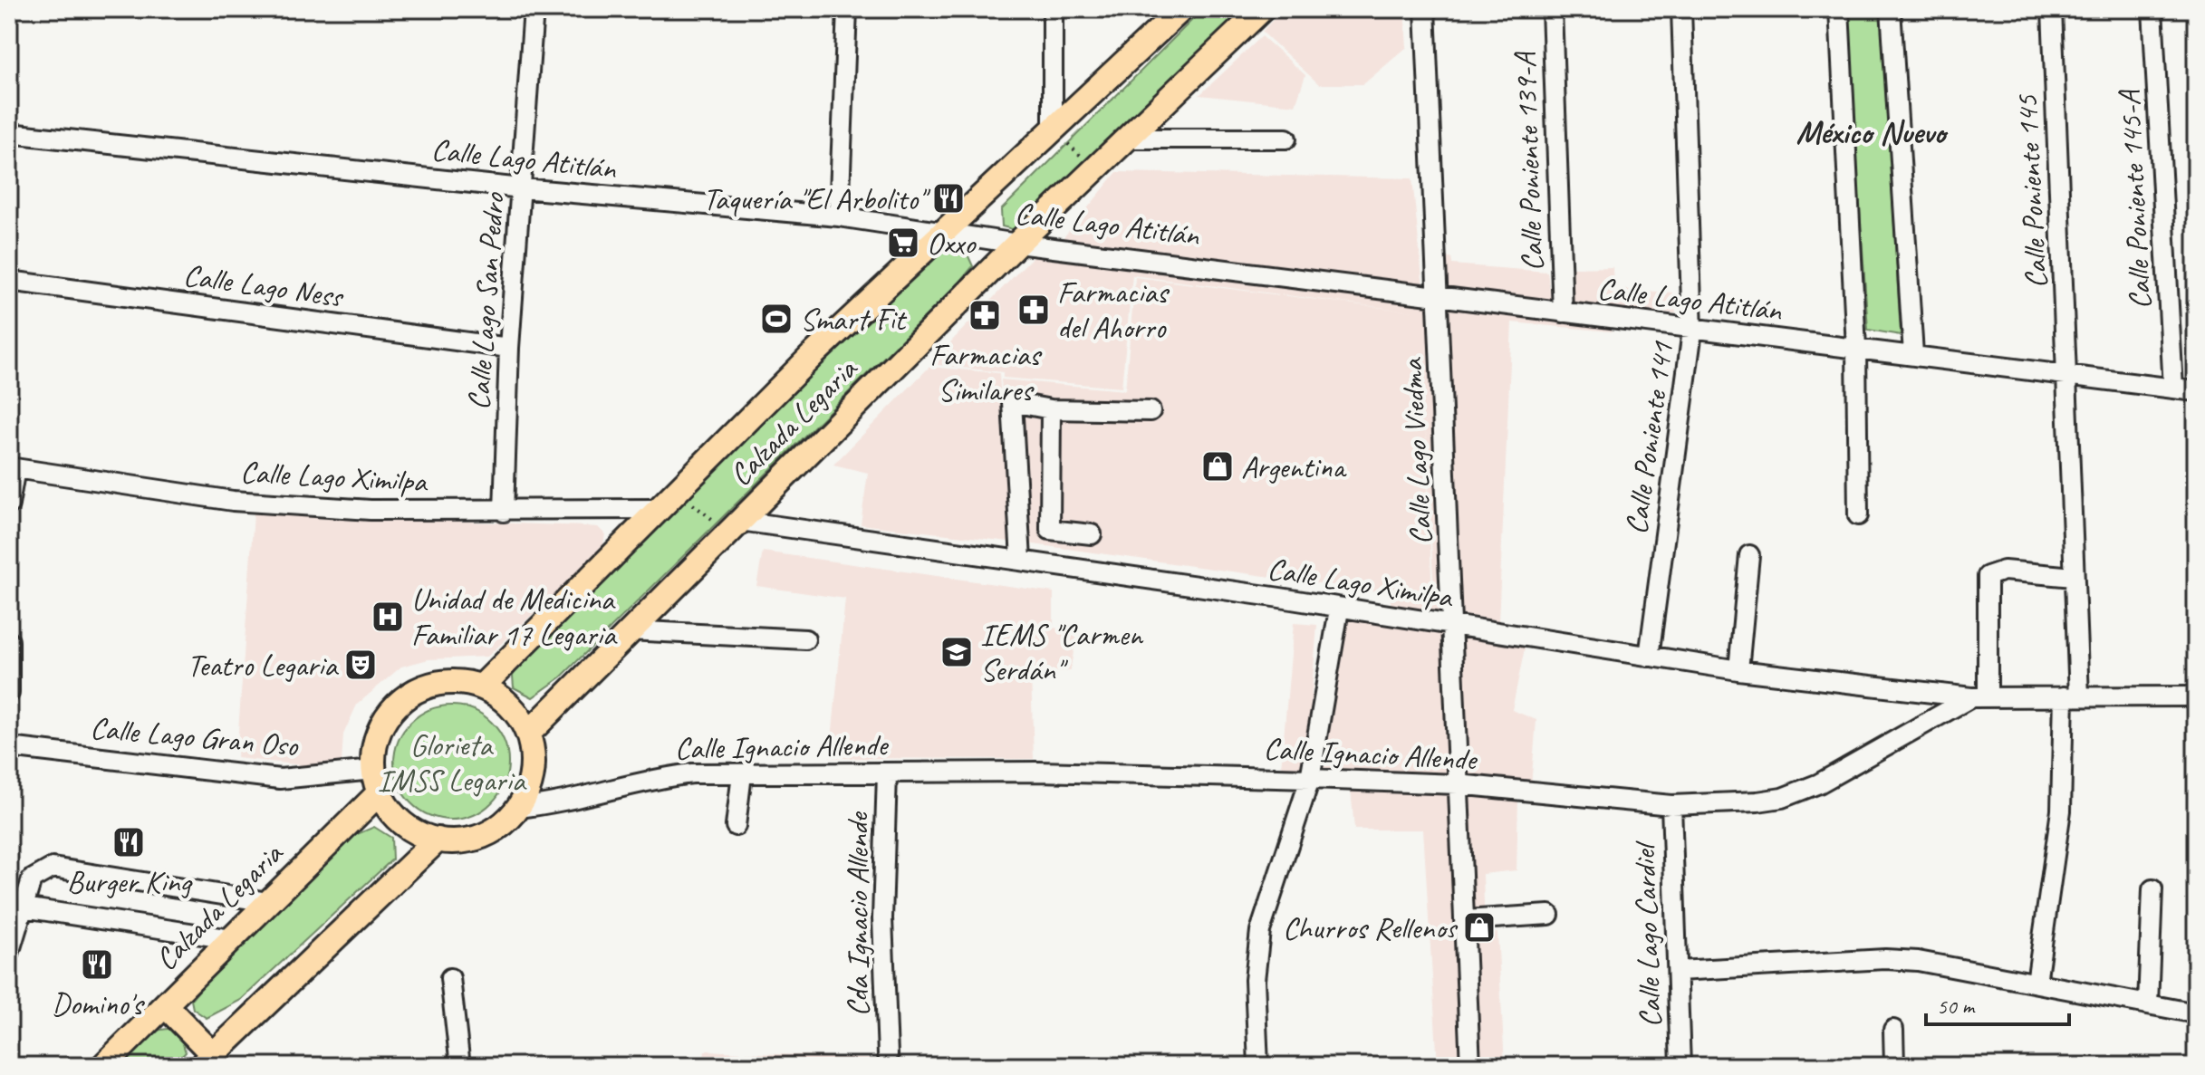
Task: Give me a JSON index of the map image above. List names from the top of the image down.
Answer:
{
  "streets": {
    "main road": ["Calzada Legaria"],
    "street": [
      "Calle Lago Atitlán",
      "Calle Poniente 139-A",
      "Calle Poniente 145",
      "Calle Poniente 145-A",
      "Calle Lago Ness",
      "Calle Lago San Pedro",
      "Calle Poniente 141",
      "Calle Lago Viedma",
      "Calle Lago Ximilpa",
      "Calle Lago Gran Oso",
      "Calle Ignacio Allende",
      "Cda Ignacio Allende",
      "Calle Lago Cardiel"
    ]
  },
  "crossings": [
    ["Calle Lago Atitlán", "Calle Poniente 139-A"],
    ["Calle Lago Atitlán", "Calle Poniente 145"],
    ["Calle Lago Atitlán", "Calle Poniente 145-A"],
    ["Calle Lago Atitlán", "Calle Lago San Pedro"],
    ["Calle Lago Atitlán", "Calzada Legaria"],
    ["Calle Lago Atitlán", "Calle Poniente 141"],
    ["Calle Lago Atitlán", "Calle Lago Viedma"],
    ["Calle Poniente 145", "Calle Ignacio Allende"],
    ["Calle Lago Ness", "Calle Lago San Pedro"],
    ["Calle Lago San Pedro", "Calle Lago Ximilpa"],
    ["Calzada Legaria", "Calle Lago Ximilpa"],
    ["Calzada Legaria", "Calle Lago Gran Oso"],
    ["Calzada Legaria", "Calle Ignacio Allende"],
    ["Calle Poniente 141", "Calle Lago Ximilpa"],
    ["Calle Lago Viedma", "Calle Lago Ximilpa"],
    ["Calle Lago Viedma", "Calle Ignacio Allende"],
    ["Calle Lago Ximilpa", "Calle Ignacio Allende"],
    ["Calle Lago Gran Oso", "Calle Ignacio Allende"],
    ["Calle Ignacio Allende", "Cda Ignacio Allende"],
    ["Calle Ignacio Allende", "Calle Lago Cardiel"]
  ],
  "districts": ["México Nuevo"],
  "parks": ["Glorieta IMSS Legaria"],
  "places": {
    "restaurant": ["Taquería \"El Arbolito\"", "Burger King", "Domino's"],
    "supermarket": ["Oxxo"],
    "pharmacy": ["Farmacias del Ahorro", "Farmacias Similares"],
    "sports": ["Smart Fit"],
    "shop": ["Argentina", "Churros Rellenos"],
    "hospital": ["Unidad de Medicina Familiar 17 Legaria"],
    "school or university": ["IEMS \"Carmen Serdán\""],
    "theatre": ["Teatro Legaria"]
  },
  "scale_bar": "50 m"
}
